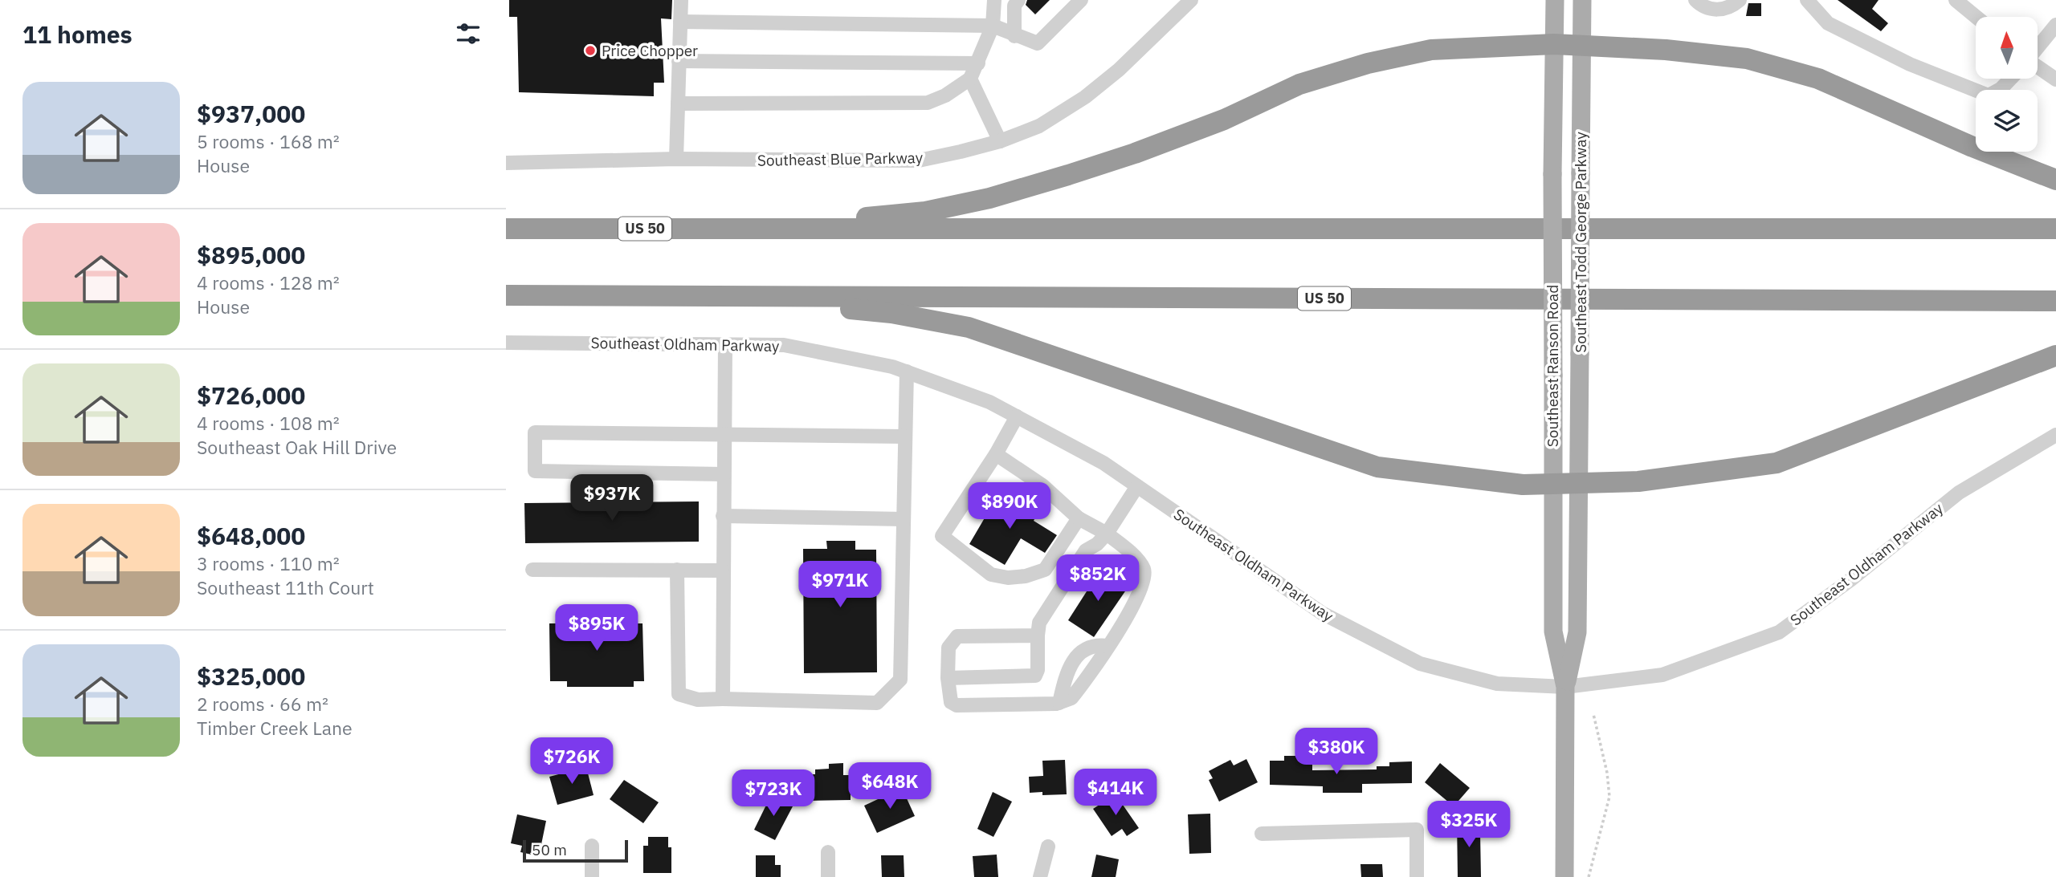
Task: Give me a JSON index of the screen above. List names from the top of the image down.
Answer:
{
  "streets": {
    "highway": ["US 50"],
    "main road": ["Southeast Todd George Parkway", "Southeast Ranson Road"],
    "street": ["Southeast Blue Parkway", "Southeast Oldham Parkway"]
  },
  "crossings": [
    ["Southeast Todd George Parkway", "Southeast Ranson Road"],
    ["Southeast Oldham Parkway", "Southeast Ranson Road"]
  ],
  "places": ["Price Chopper"],
  "scale_bar": "50 m",
  "north": "top",
  "page": {
    "heading": "11 homes",
    "list": [
      {
        "name": "$937,000",
        "note": "5 rooms · 168 m² · House"
      },
      {
        "name": "$895,000",
        "note": "4 rooms · 128 m² · House"
      },
      {
        "name": "$726,000",
        "note": "4 rooms · 108 m² · Southeast Oak Hill Drive"
      },
      {
        "name": "$648,000",
        "note": "3 rooms · 110 m² · Southeast 11th Court"
      },
      {
        "name": "$325,000",
        "note": "2 rooms · 66 m² · Timber Creek Lane"
      }
    ],
    "price": [
      "$937K",
      "$890K",
      "$852K",
      "$971K",
      "$895K",
      "$380K",
      "$726K",
      "$648K",
      "$414K",
      "$723K",
      "$325K"
    ],
    "scale": "50 m"
  }
}
